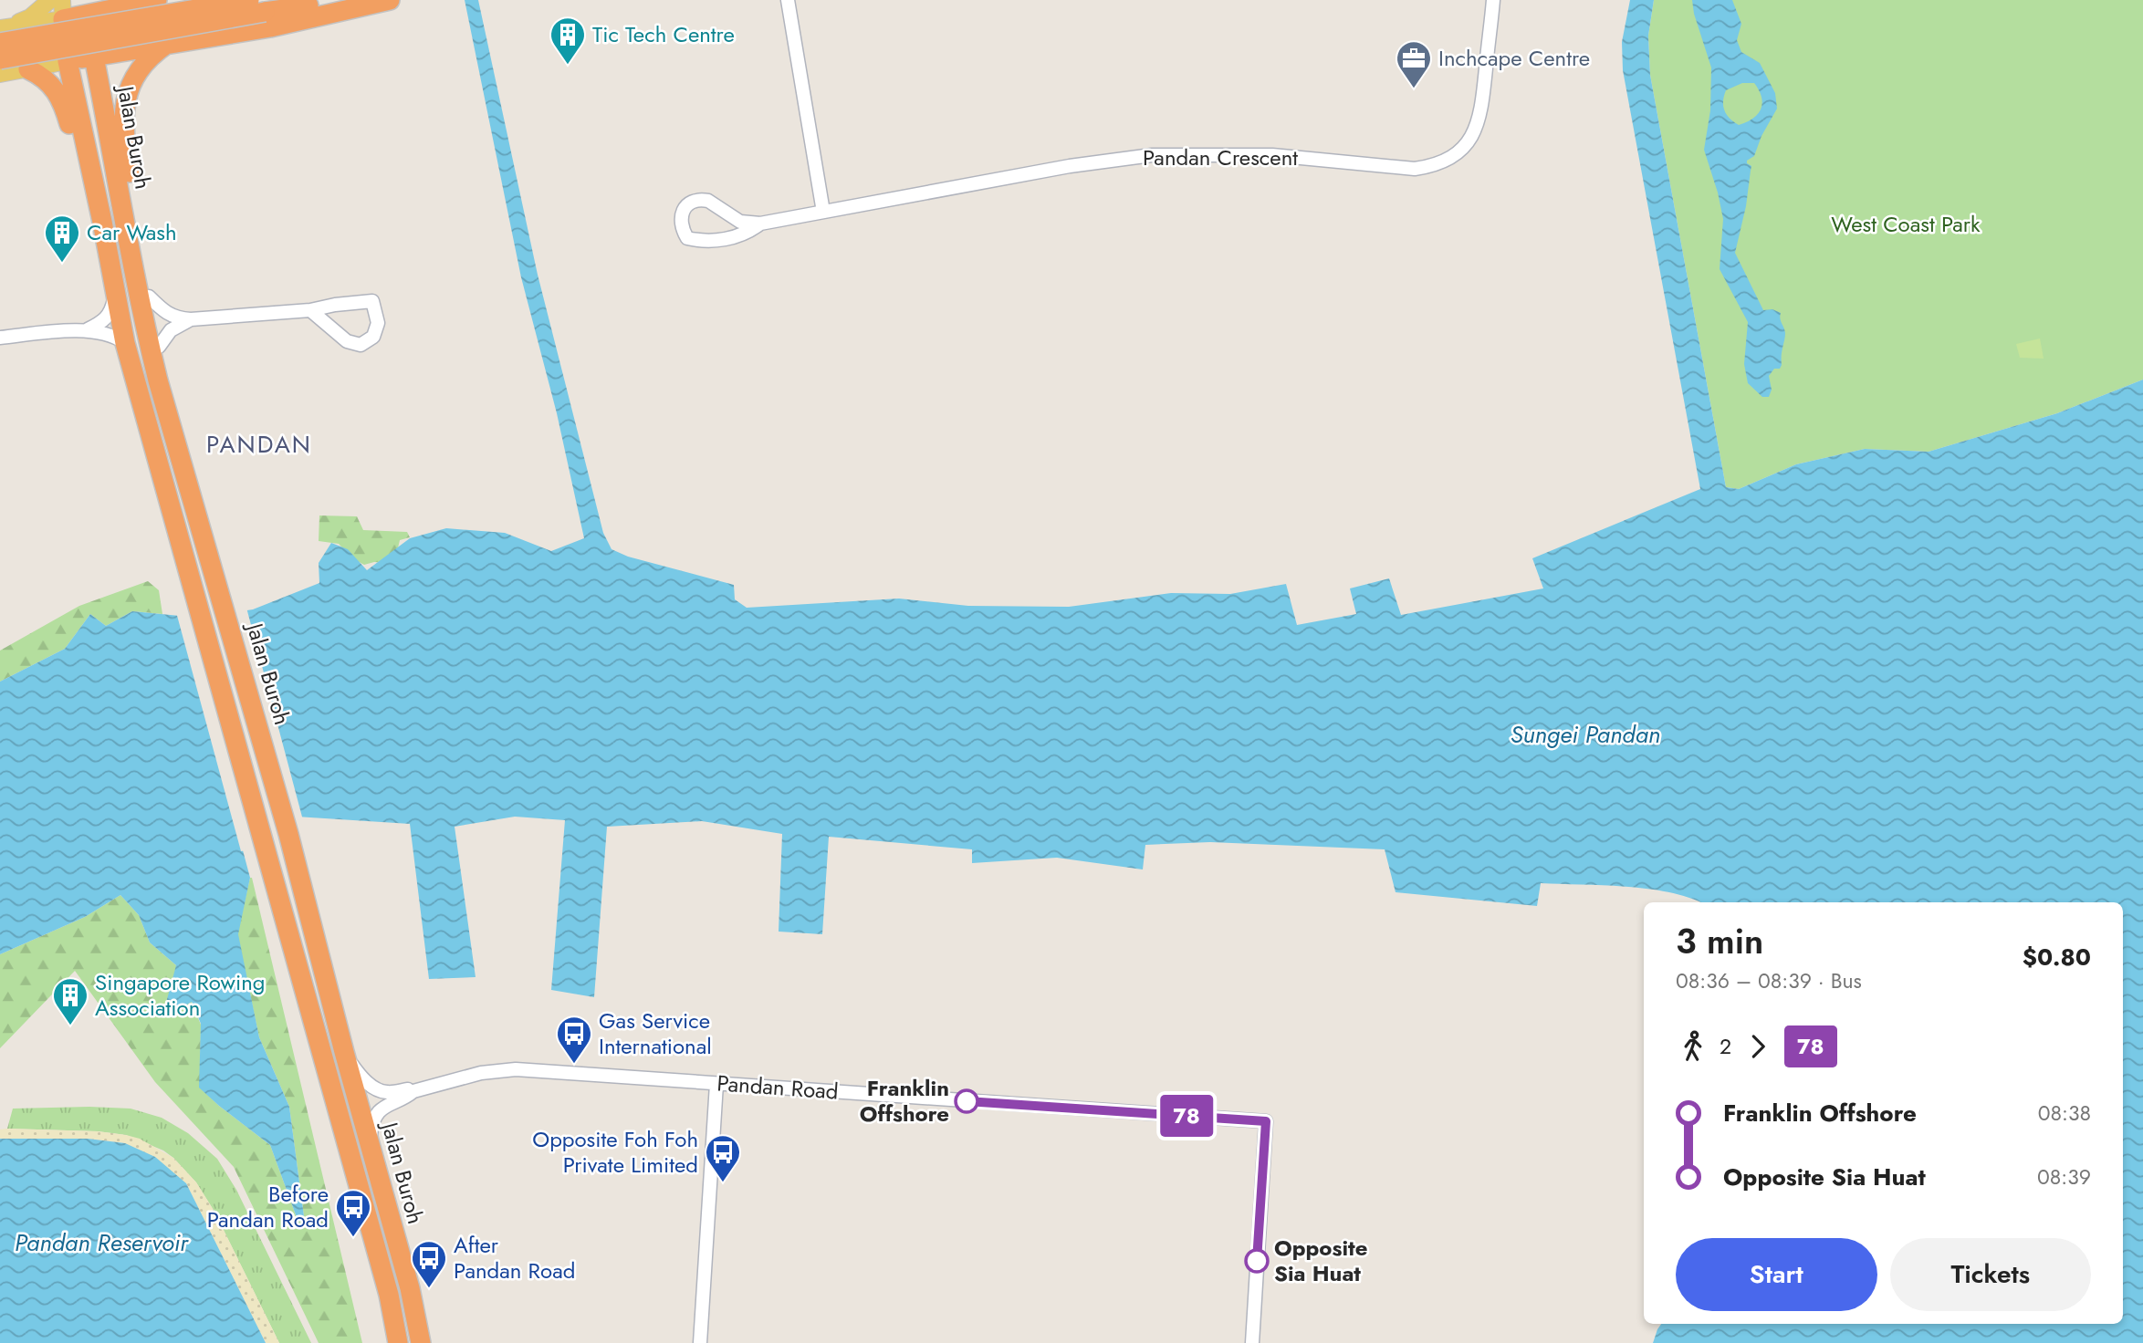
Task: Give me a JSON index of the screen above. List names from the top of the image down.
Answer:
{
  "streets": {
    "highway": ["Jalan Buroh"],
    "street": ["Pandan Crescent", "Pandan Road"]
  },
  "crossings": [
    ["Jalan Buroh", "Pandan Road"]
  ],
  "districts": ["PANDAN"],
  "water": ["Sungei Pandan", "Pandan Reservoir"],
  "parks": ["West Coast Park"],
  "places": {
    "building": ["Tic Tech Centre", "Car Wash", "Singapore Rowing Association"],
    "office": ["Inchcape Centre"],
    "bus stop": [
      "Gas Service International",
      "Opposite Foh Foh Private Limited",
      "Before Pandan Road",
      "After Pandan Road"
    ],
    "other": ["Franklin Offshore", "Opposite Sia Huat"]
  },
  "lines": ["bus line 78"],
  "page": {
    "on_map": "78",
    "heading": ["3 min", "08:36 – 08:39 · Bus", "$0.80"],
    "legs": ["2", "78"],
    "list": [
      {
        "name": "Franklin Offshore",
        "value": "08:38"
      },
      {
        "name": "Opposite Sia Huat",
        "value": "08:39"
      }
    ],
    "buttons": ["Start", "Tickets"]
  }
}
